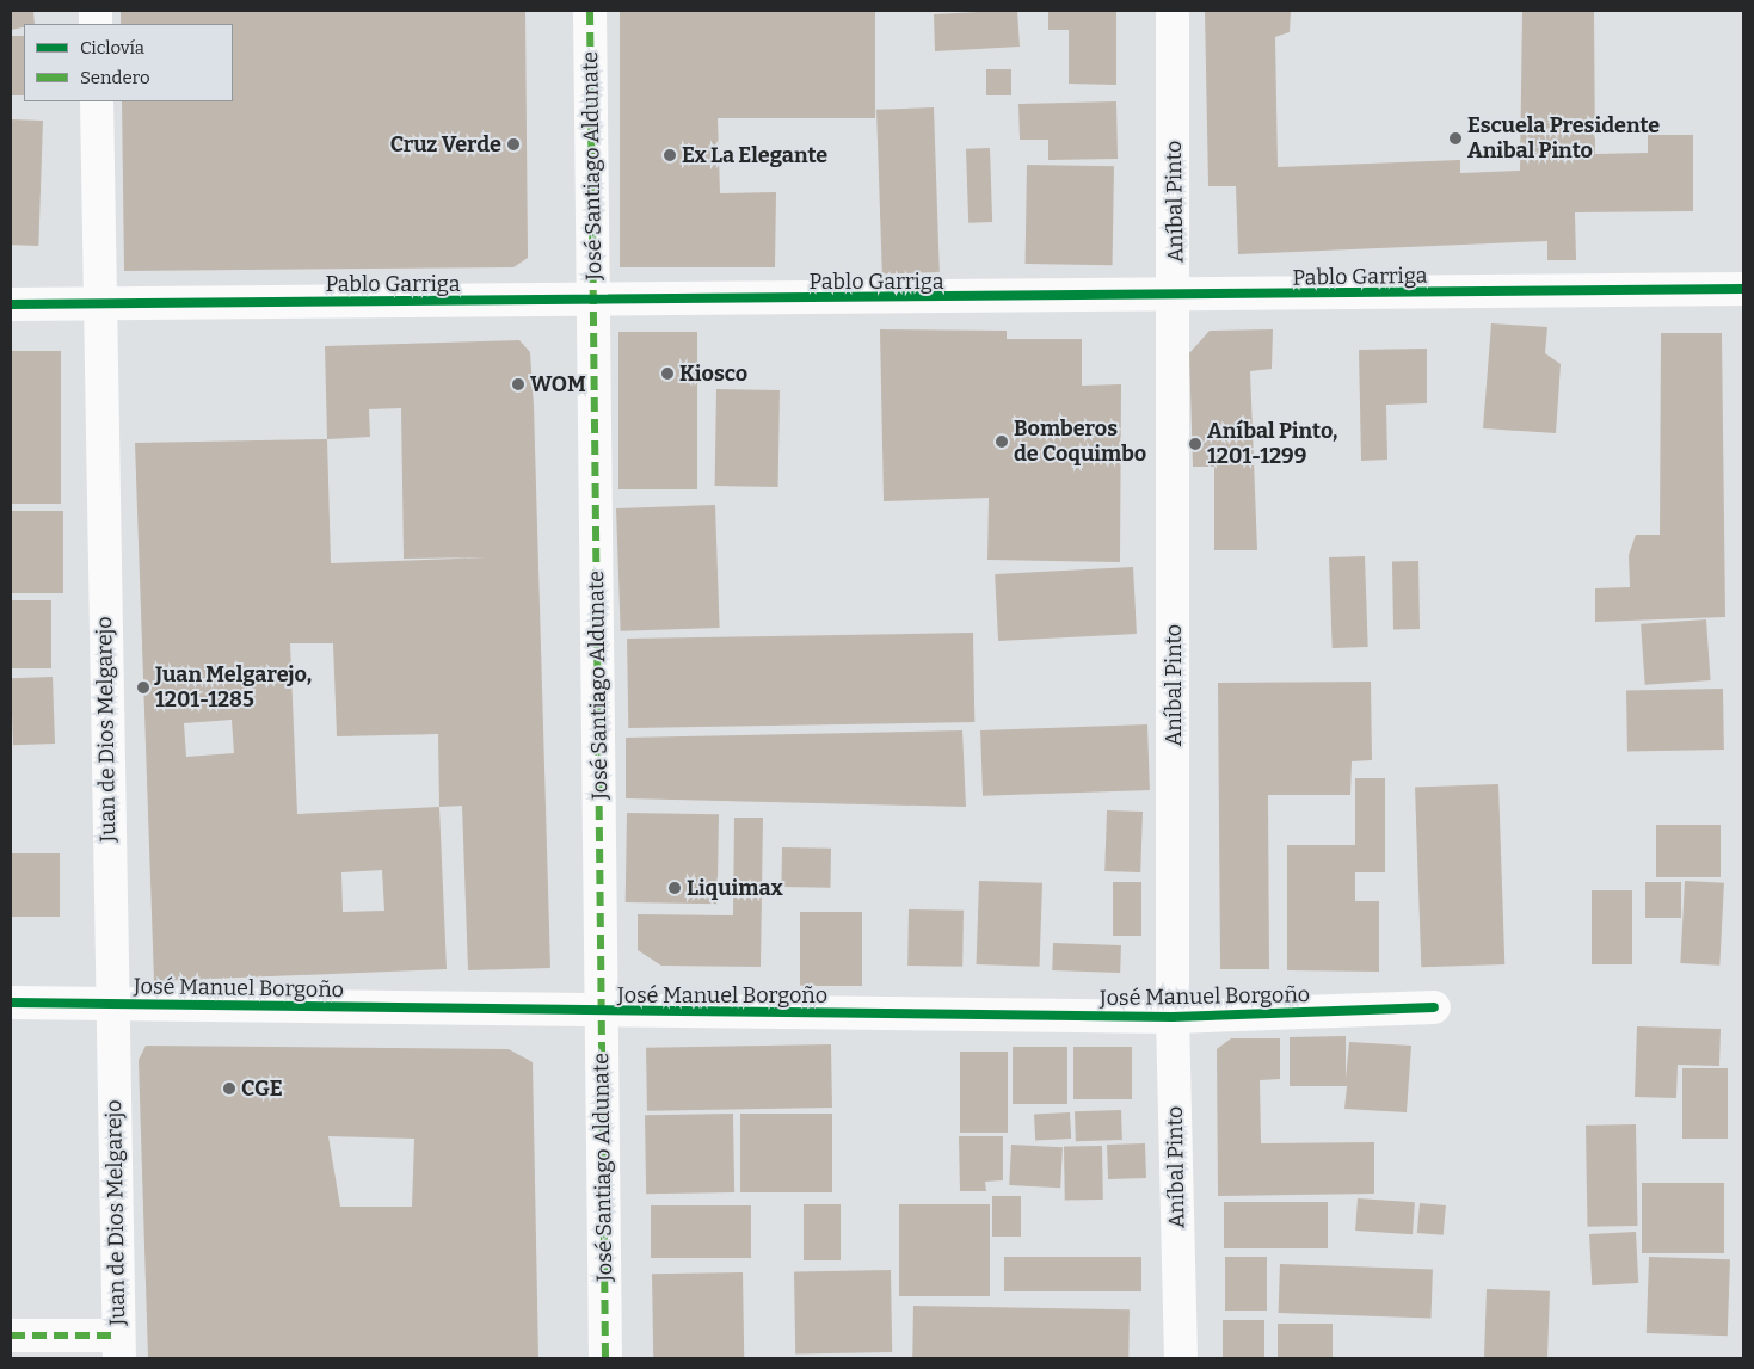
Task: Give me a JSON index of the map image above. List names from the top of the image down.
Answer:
{
  "streets": {
    "street": [
      "José Santiago Aldunate",
      "Aníbal Pinto",
      "Pablo Garriga",
      "Juan de Dios Melgarejo",
      "José Manuel Borgoño"
    ]
  },
  "crossings": [
    ["José Santiago Aldunate", "Pablo Garriga"],
    ["José Santiago Aldunate", "José Manuel Borgoño"],
    ["Aníbal Pinto", "Pablo Garriga"],
    ["Aníbal Pinto", "José Manuel Borgoño"],
    ["Pablo Garriga", "Juan de Dios Melgarejo"],
    ["Juan de Dios Melgarejo", "José Manuel Borgoño"]
  ],
  "places": [
    "Escuela Presidente Anibal Pinto",
    "Cruz Verde",
    "Ex La Elegante",
    "Kiosco",
    "WOM",
    "Bomberos de Coquimbo",
    "Aníbal Pinto, 1201-1299",
    "Juan Melgarejo, 1201-1285",
    "Liquimax",
    "CGE"
  ],
  "legend": ["Ciclovía", "Sendero"]
}
